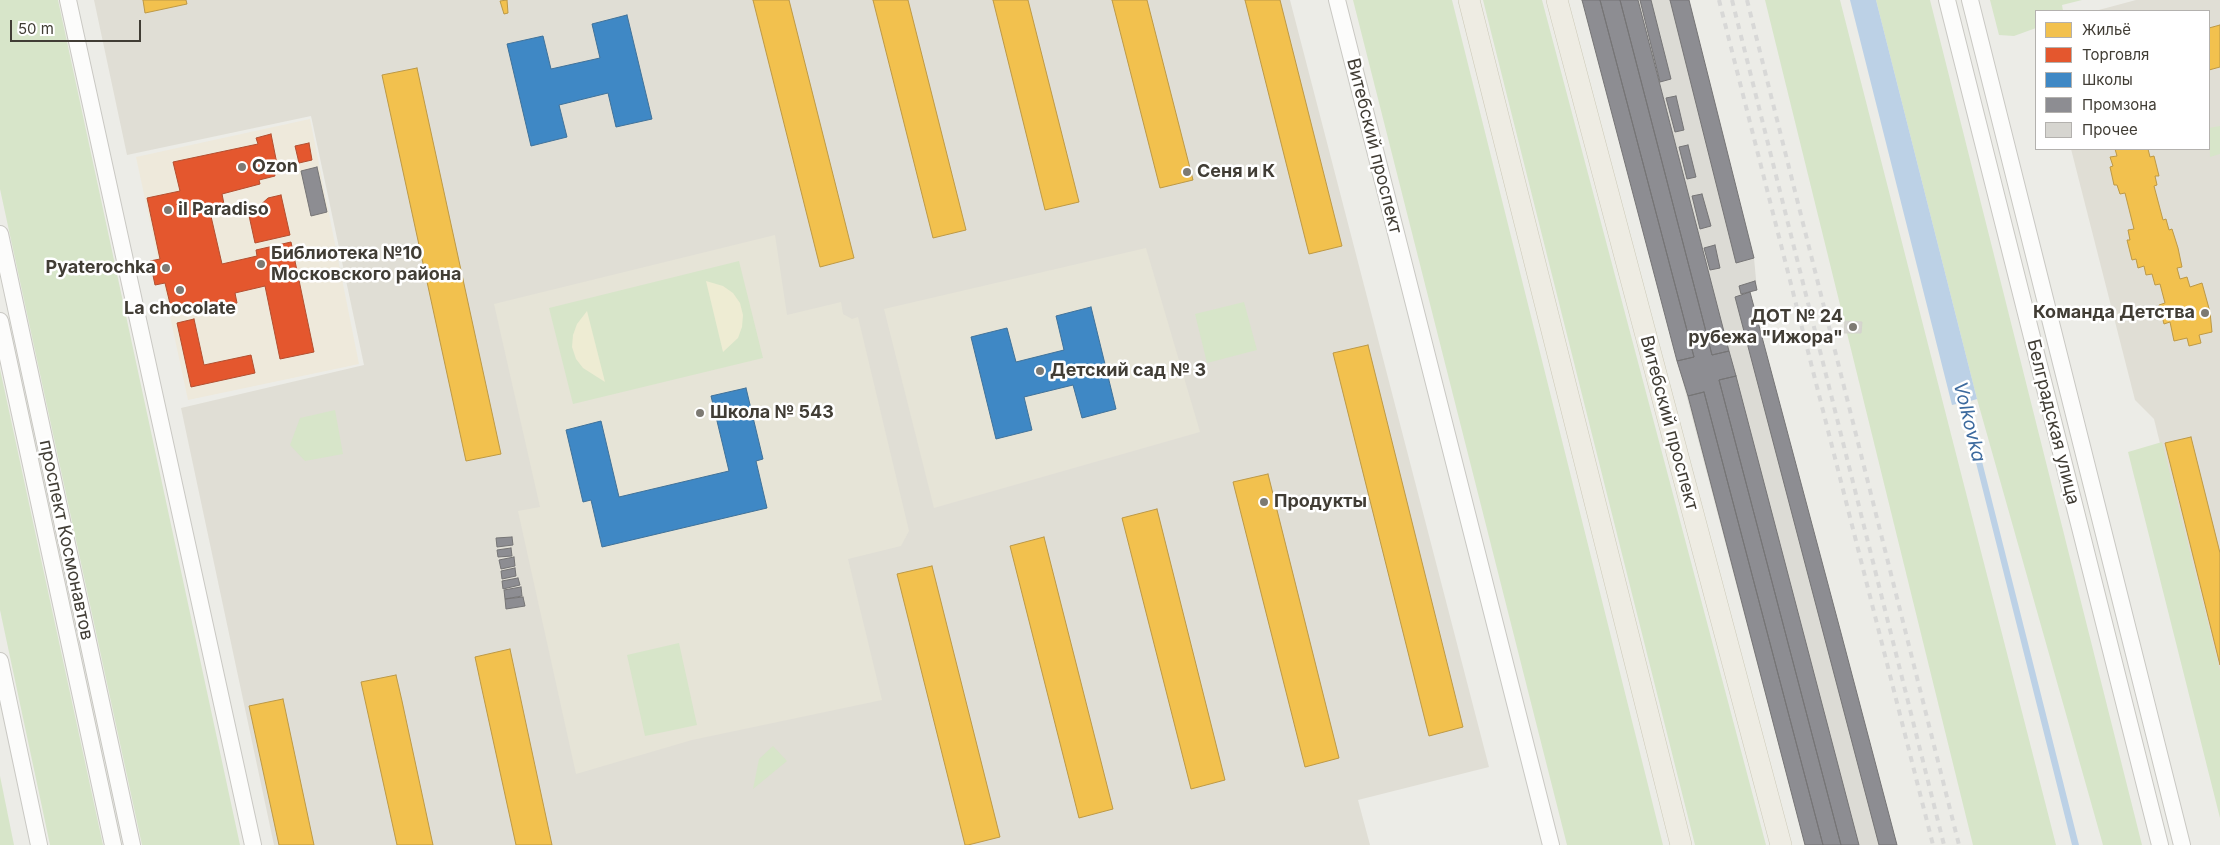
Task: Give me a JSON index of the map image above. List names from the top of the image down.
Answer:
{
  "streets": {
    "main road": ["Витебский проспект"],
    "street": ["Белградская улица", "проспект Космонавтов"]
  },
  "water": ["Volkovka"],
  "places": [
    "Ozon",
    "Сеня и К",
    "il Paradiso",
    "Библиотека №10 Московского района",
    "Pyaterochka",
    "La chocolate",
    "Команда Детства",
    "ДОТ № 24 рубежа \"Ижора\"",
    "Детский сад № 3",
    "Школа № 543",
    "Продукты"
  ],
  "legend": [
    "Жильё",
    "Торговля",
    "Школы",
    "Промзона",
    "Прочее"
  ],
  "scale_bar": "50 m"
}
